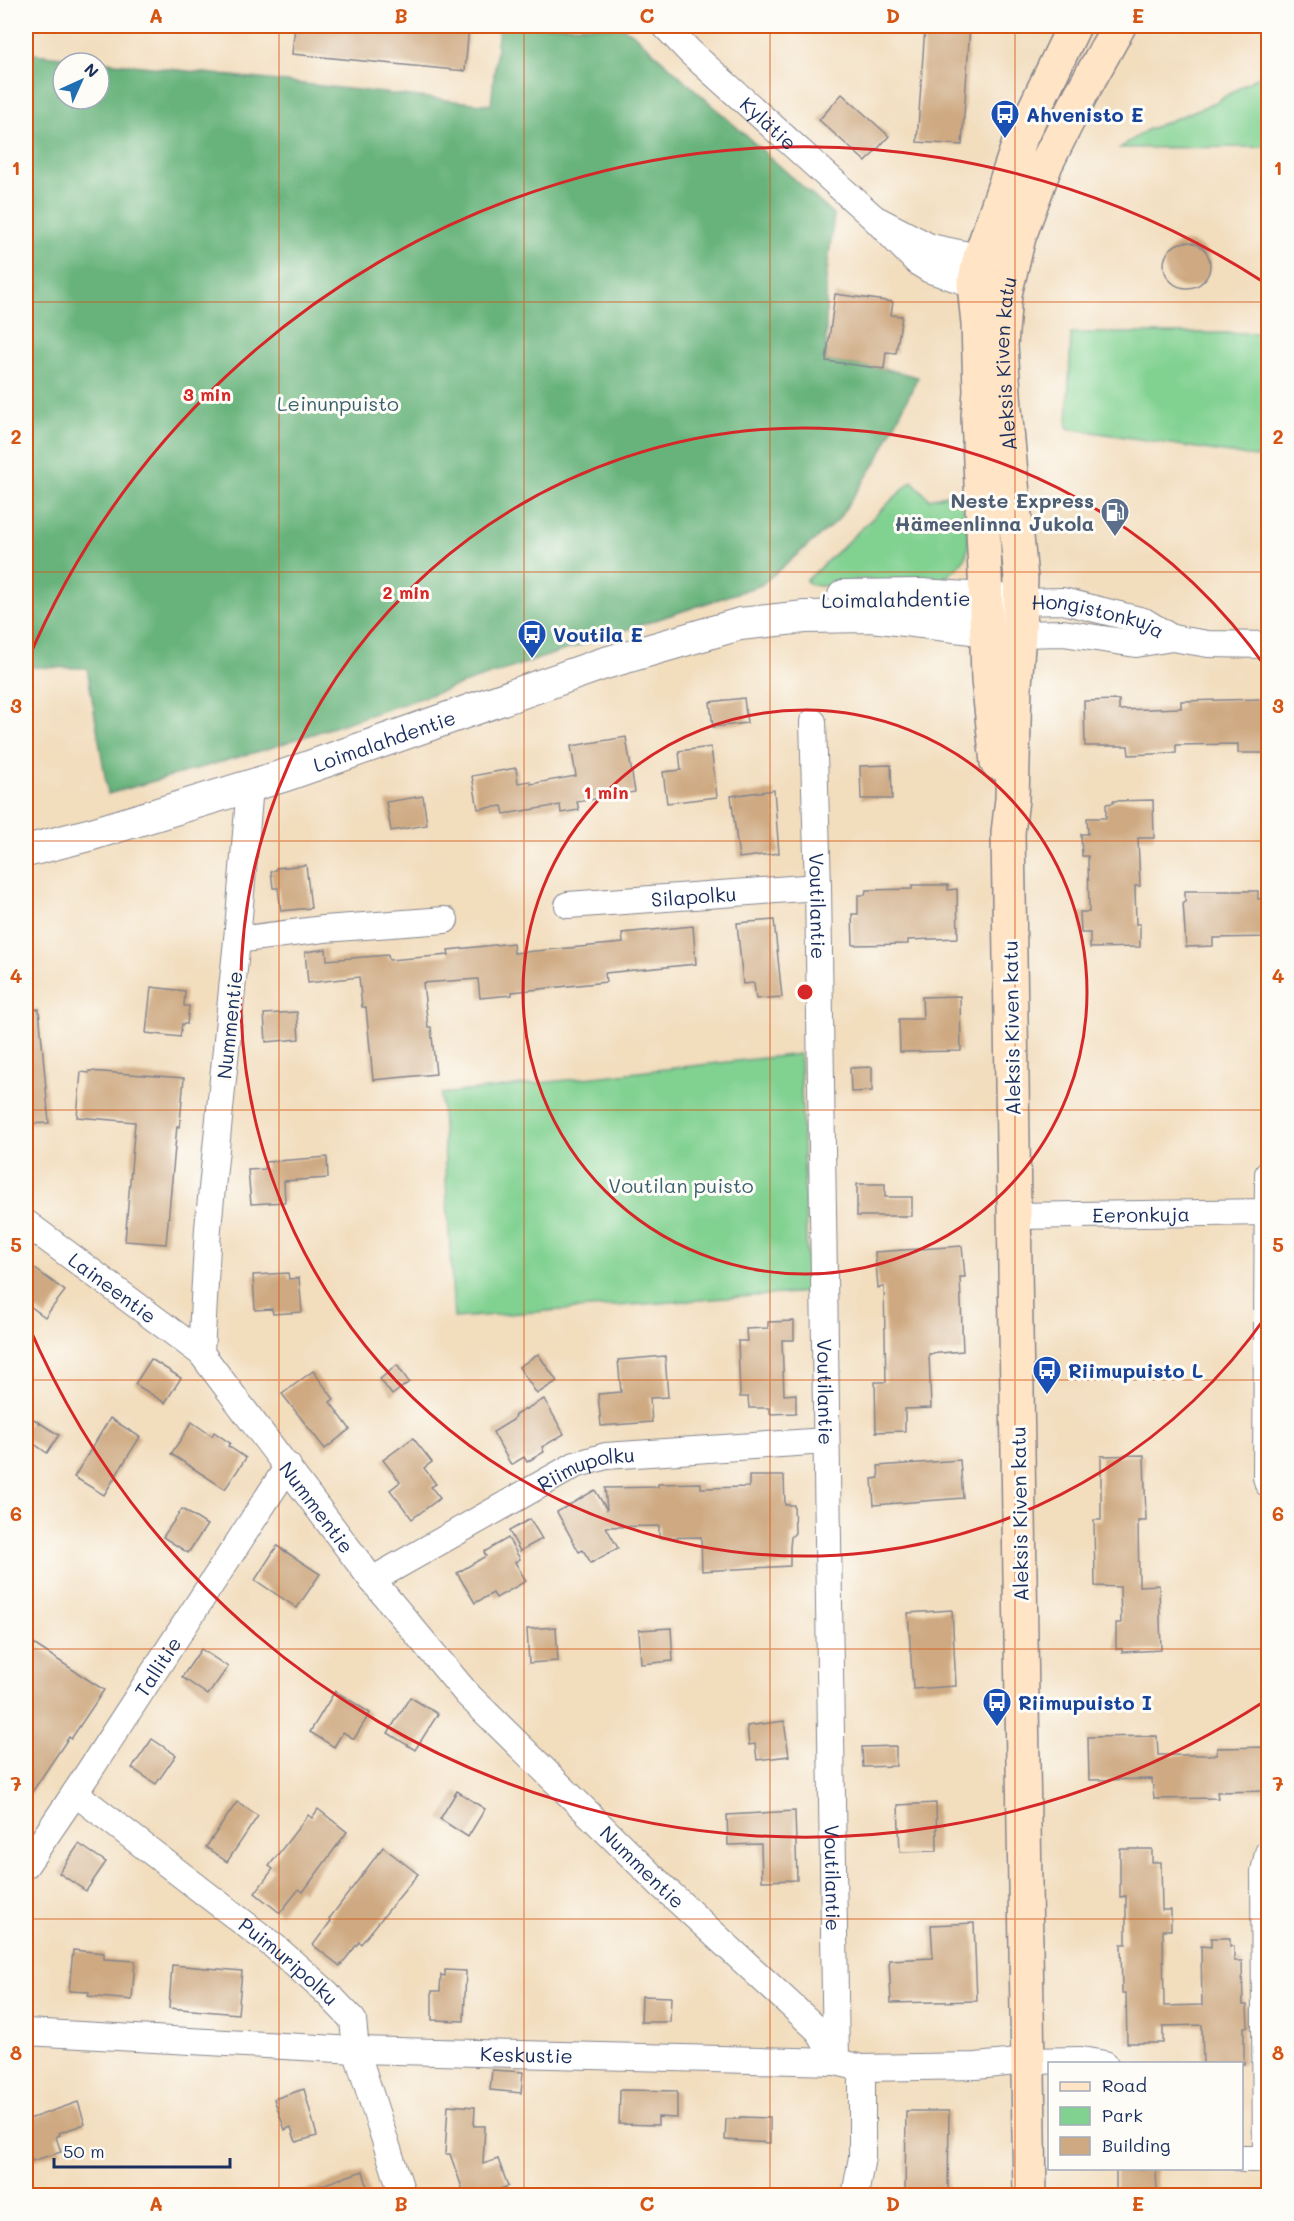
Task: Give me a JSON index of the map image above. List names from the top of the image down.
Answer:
{
  "streets": {
    "main road": ["Aleksis Kiven katu"],
    "street": [
      "Kylätie",
      "Loimalahdentie",
      "Hongistonkuja",
      "Silapolku",
      "Voutilantie",
      "Nummentie",
      "Eeronkuja",
      "Laineentie",
      "Riimupolku",
      "Tallitie",
      "Puimuripolku",
      "Keskustie"
    ]
  },
  "crossings": [
    ["Kylätie", "Aleksis Kiven katu"],
    ["Aleksis Kiven katu", "Loimalahdentie"],
    ["Aleksis Kiven katu", "Hongistonkuja"],
    ["Aleksis Kiven katu", "Eeronkuja"],
    ["Aleksis Kiven katu", "Keskustie"],
    ["Loimalahdentie", "Hongistonkuja"],
    ["Loimalahdentie", "Nummentie"],
    ["Silapolku", "Voutilantie"],
    ["Voutilantie", "Nummentie"],
    ["Voutilantie", "Riimupolku"],
    ["Voutilantie", "Keskustie"],
    ["Nummentie", "Laineentie"],
    ["Nummentie", "Riimupolku"],
    ["Nummentie", "Tallitie"],
    ["Nummentie", "Keskustie"],
    ["Tallitie", "Puimuripolku"],
    ["Puimuripolku", "Keskustie"]
  ],
  "parks": ["Leinunpuisto", "Voutilan puisto"],
  "places": {
    "bus stop": [
      "Ahvenisto E",
      "Voutila E",
      "Riimupuisto L",
      "Riimupuisto I"
    ],
    "fuel station": ["Neste Express Hämeenlinna Jukola"]
  },
  "legend": ["Road", "Park", "Building"],
  "scale_bar": "50 m",
  "north": "top right",
  "grid": {
    "columns": [
      "A",
      "B",
      "C",
      "D",
      "E"
    ],
    "rows": [
      "1",
      "2",
      "3",
      "4",
      "5",
      "6",
      "7",
      "8"
    ]
  },
  "rings": ["3 min", "2 min", "1 min"]
}
